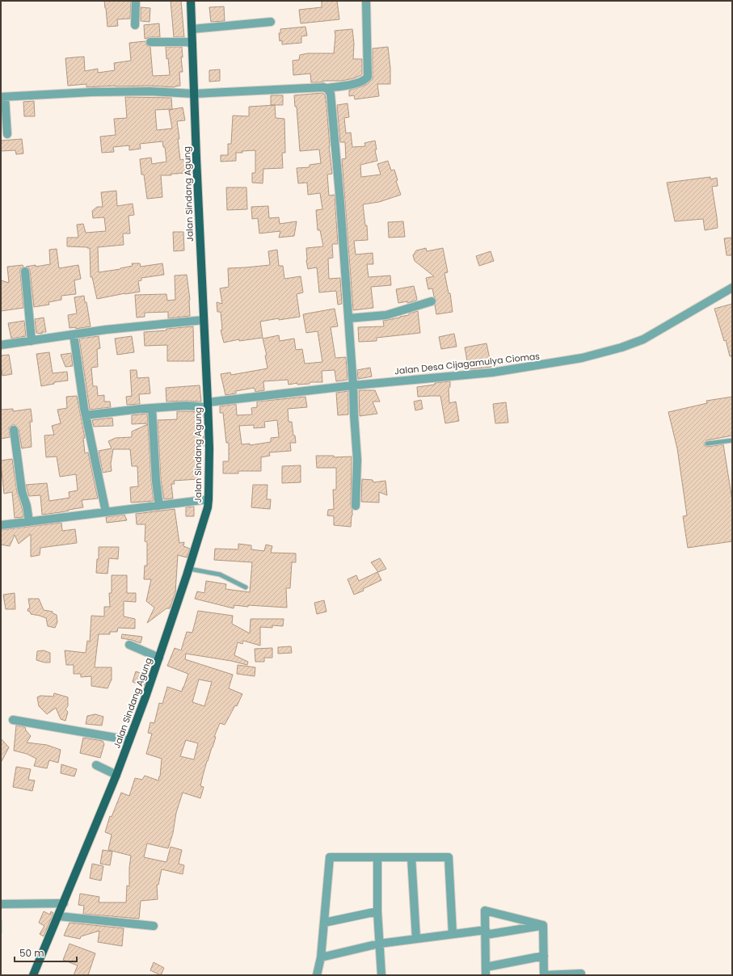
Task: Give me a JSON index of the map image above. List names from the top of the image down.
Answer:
{
  "streets": {
    "main road": ["Jalan Sindang Agung"],
    "street": ["Jalan Desa Cijagamulya Ciomas"]
  },
  "crossings": [
    ["Jalan Sindang Agung", "Jalan Desa Cijagamulya Ciomas"]
  ],
  "scale_bar": "50 m"
}
